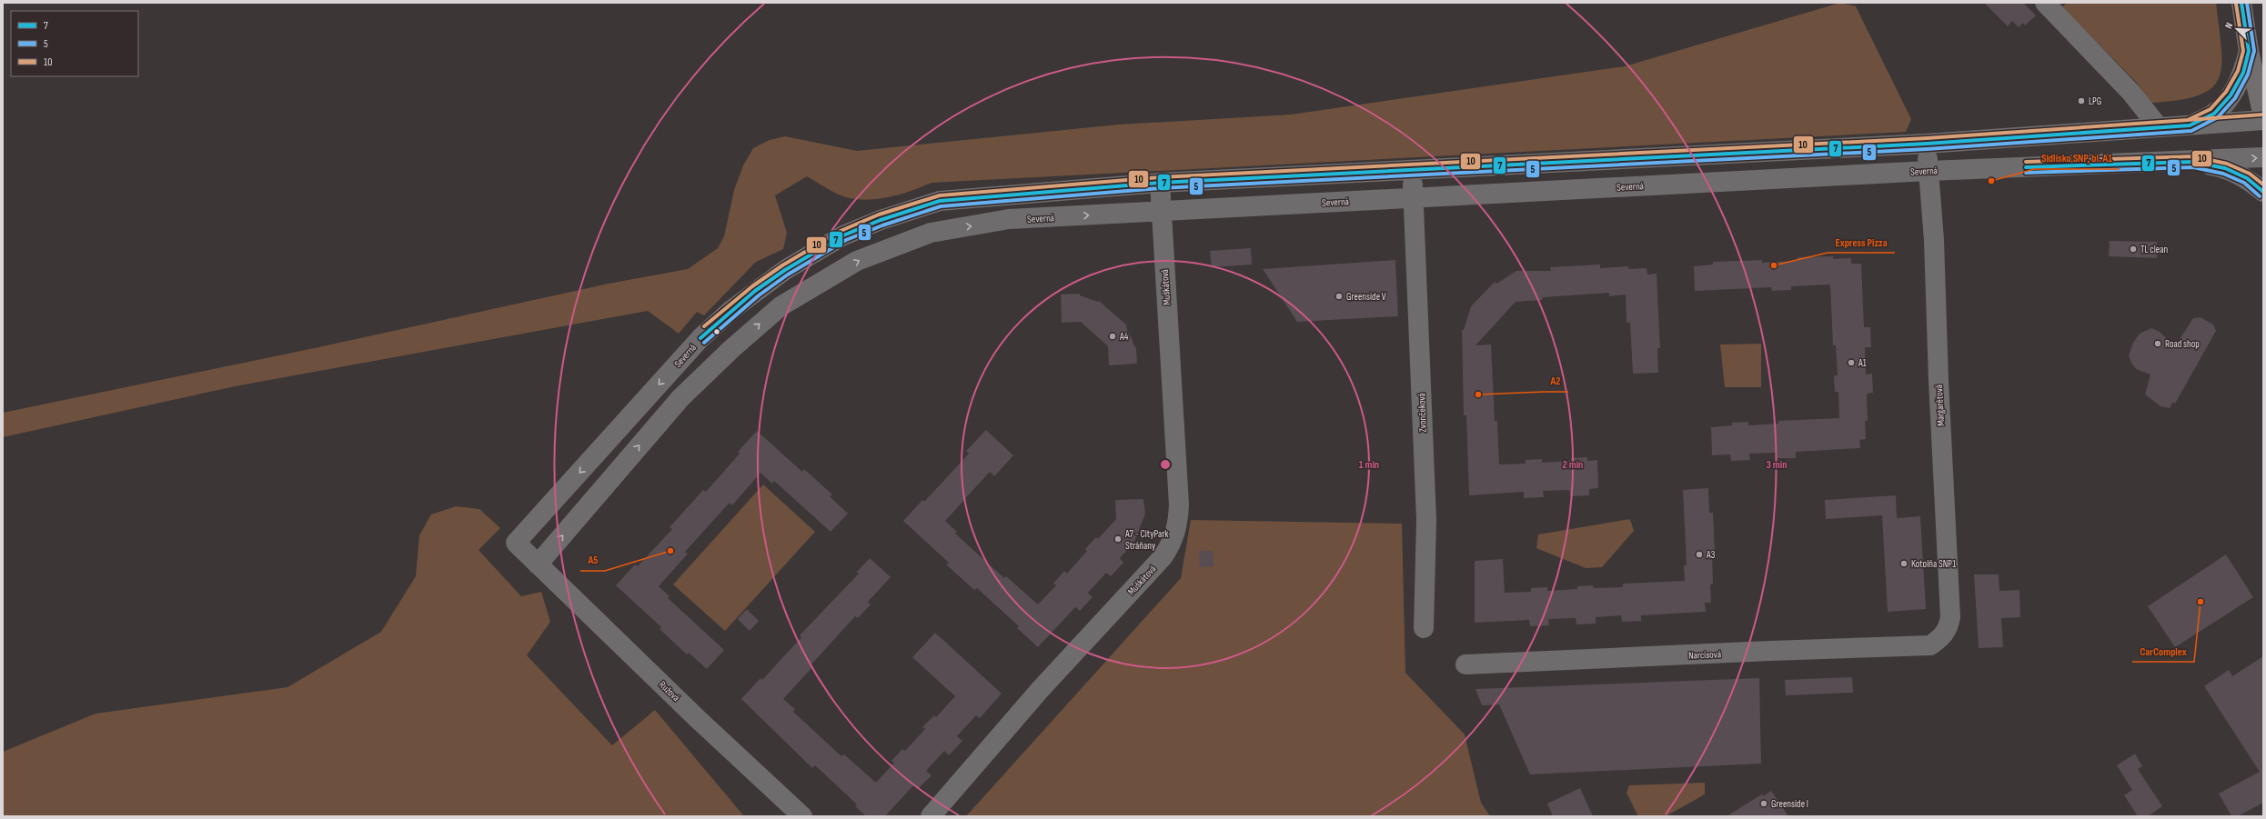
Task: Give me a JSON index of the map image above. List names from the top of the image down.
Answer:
{
  "streets": {
    "street": [
      "Severná",
      "Muškátová",
      "Margarétová",
      "Zvončeková",
      "Narcisová",
      "Ružová"
    ]
  },
  "crossings": [
    ["Severná", "Muškátová"],
    ["Severná", "Margarétová"],
    ["Severná", "Zvončeková"],
    ["Severná", "Ružová"],
    ["Margarétová", "Narcisová"]
  ],
  "places": [
    "LPG",
    "Sídlisko SNP, bl. A1",
    "TL clean",
    "Express Pizza",
    "Greenside V",
    "A4",
    "Road shop",
    "A1",
    "A2",
    "A7 - CityPark Stráňany",
    "A5",
    "A3",
    "Kotolňa SNP1",
    "CarComplex",
    "Greenside I"
  ],
  "lines": ["transit line 7", "transit line 5", "transit line 10"],
  "legend": ["7", "5", "10"],
  "north": "top left",
  "rings": ["1 min", "2 min", "3 min"]
}
